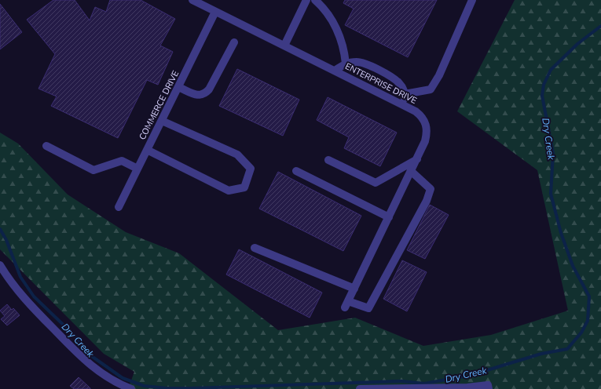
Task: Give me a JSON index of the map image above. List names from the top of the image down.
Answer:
{
  "streets": {
    "street": ["ENTERPRISE DRIVE", "COMMERCE DRIVE"]
  },
  "crossings": [
    ["ENTERPRISE DRIVE", "COMMERCE DRIVE"]
  ],
  "water": ["Dry Creek"]
}
